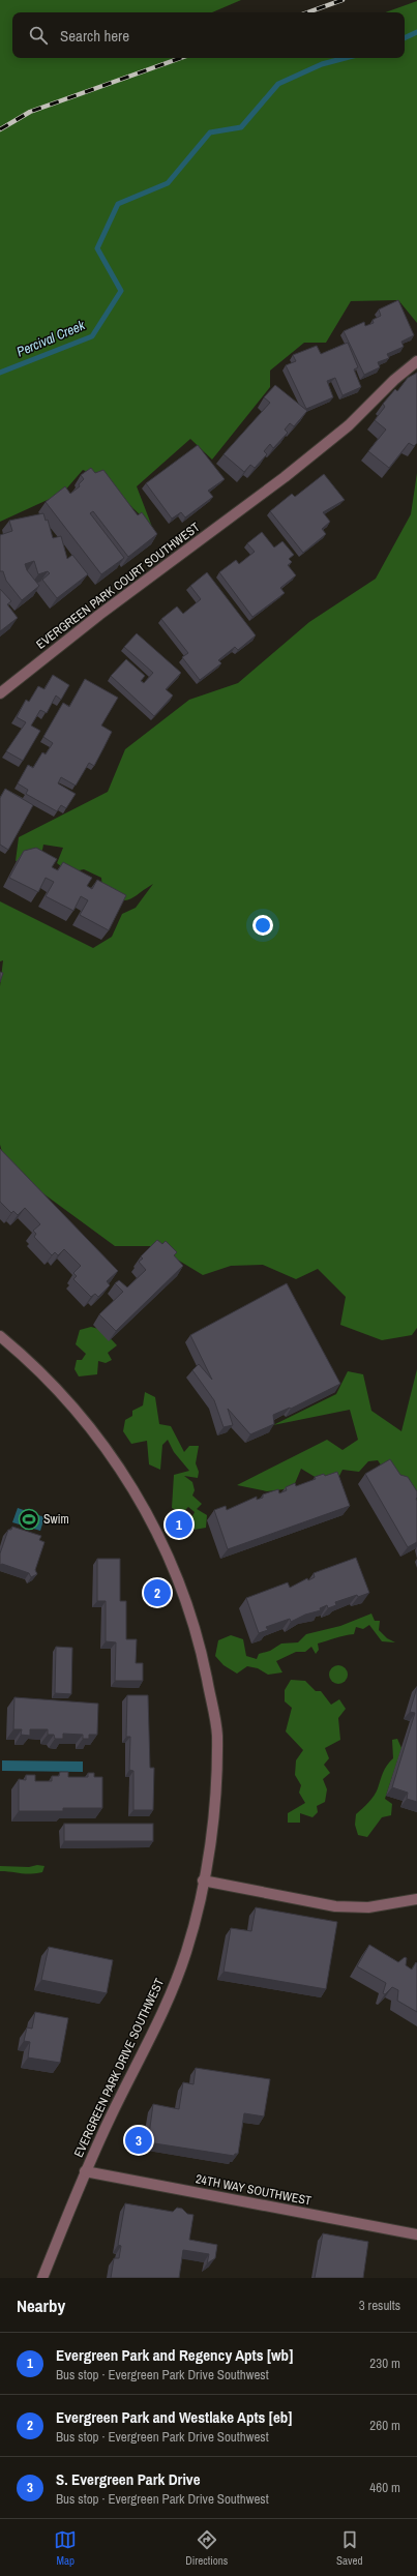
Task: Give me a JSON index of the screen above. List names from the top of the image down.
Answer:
{
  "streets": {
    "street": ["EVERGREEN PARK COURT SOUTHWEST", "EVERGREEN PARK DRIVE SOUTHWEST", "24TH WAY SOUTHWEST"]
  },
  "crossings": [
    ["EVERGREEN PARK DRIVE SOUTHWEST", "24TH WAY SOUTHWEST"]
  ],
  "water": ["Percival Creek"],
  "places": {
    "sports": ["Swim"]
  },
  "page": {
    "search": "Search here",
    "pins": ["1", "2", "3"],
    "heading": ["Nearby", "3 results"],
    "list": [
      {
        "mark": "1",
        "name": "Evergreen Park and Regency Apts [wb]",
        "note": "Bus stop · Evergreen Park Drive Southwest",
        "value": "230 m"
      },
      {
        "mark": "2",
        "name": "Evergreen Park and Westlake Apts [eb]",
        "note": "Bus stop · Evergreen Park Drive Southwest",
        "value": "260 m"
      },
      {
        "mark": "3",
        "name": "S. Evergreen Park Drive",
        "note": "Bus stop · Evergreen Park Drive Southwest",
        "value": "460 m"
      }
    ],
    "nav": ["Map", "Directions", "Saved"]
  }
}
